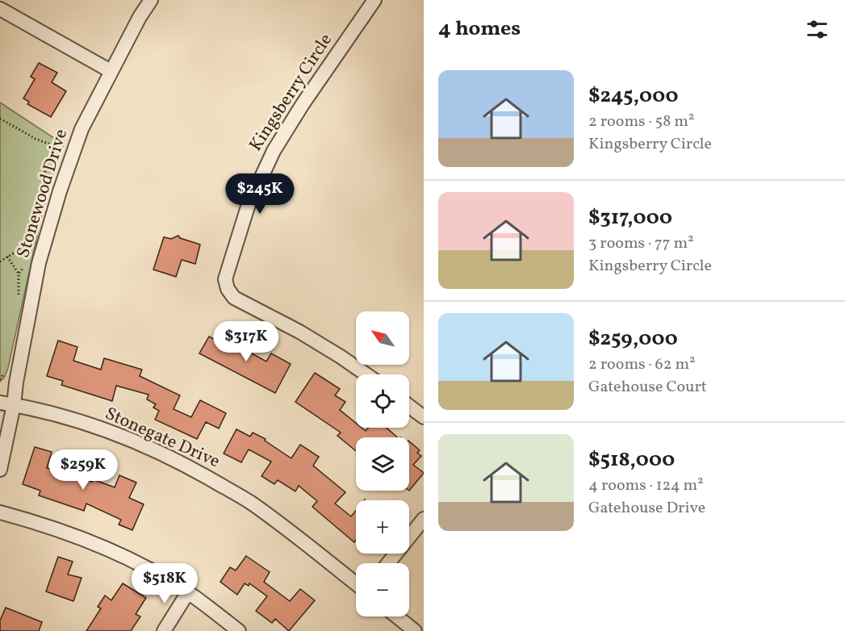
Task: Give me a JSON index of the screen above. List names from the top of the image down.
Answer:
{
  "streets": {
    "street": ["Kingsberry Circle", "Stonewood Drive", "Stonegate Drive"]
  },
  "crossings": [
    ["Stonewood Drive", "Stonegate Drive"]
  ],
  "north": "top left",
  "page": {
    "heading": "4 homes",
    "list": [
      {
        "name": "$245,000",
        "note": "2 rooms · 58 m² · Kingsberry Circle"
      },
      {
        "name": "$317,000",
        "note": "3 rooms · 77 m² · Kingsberry Circle"
      },
      {
        "name": "$259,000",
        "note": "2 rooms · 62 m² · Gatehouse Court"
      },
      {
        "name": "$518,000",
        "note": "4 rooms · 124 m² · Gatehouse Drive"
      }
    ],
    "price": [
      "$245K",
      "$317K",
      "$259K",
      "$518K"
    ],
    "map_buttons": ["+", "−"]
  }
}
